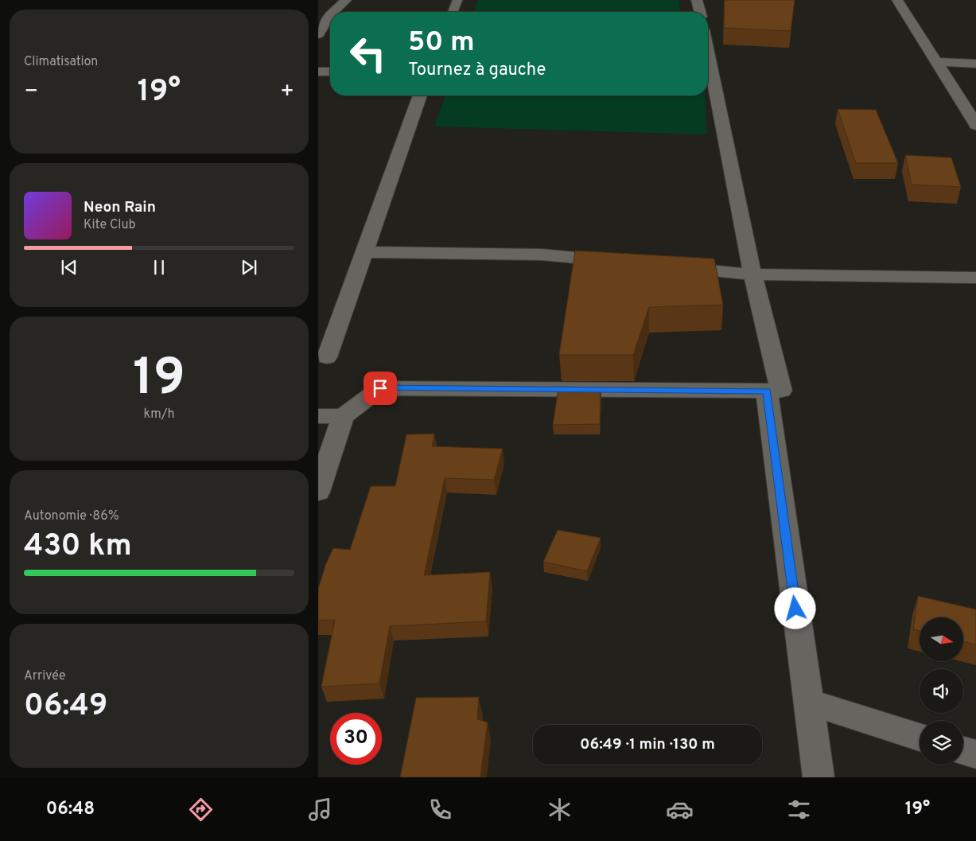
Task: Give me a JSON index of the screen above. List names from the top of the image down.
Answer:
{
  "north": "right",
  "page": {
    "tile": [
      "Climatisation",
      ["19", "km/h"],
      ["Autonomie · 86%", "430 km"],
      ["Arrivée", "06:49"]
    ],
    "turn": ["50 m", "Tournez à gauche"],
    "heat": ["−", "19°", "+"],
    "song": ["Neon Rain", "Kite Club"],
    "limit": "30",
    "trip": "06:49 · 1 min · 130 m",
    "tabs": ["06:48", "19°"]
  }
}
